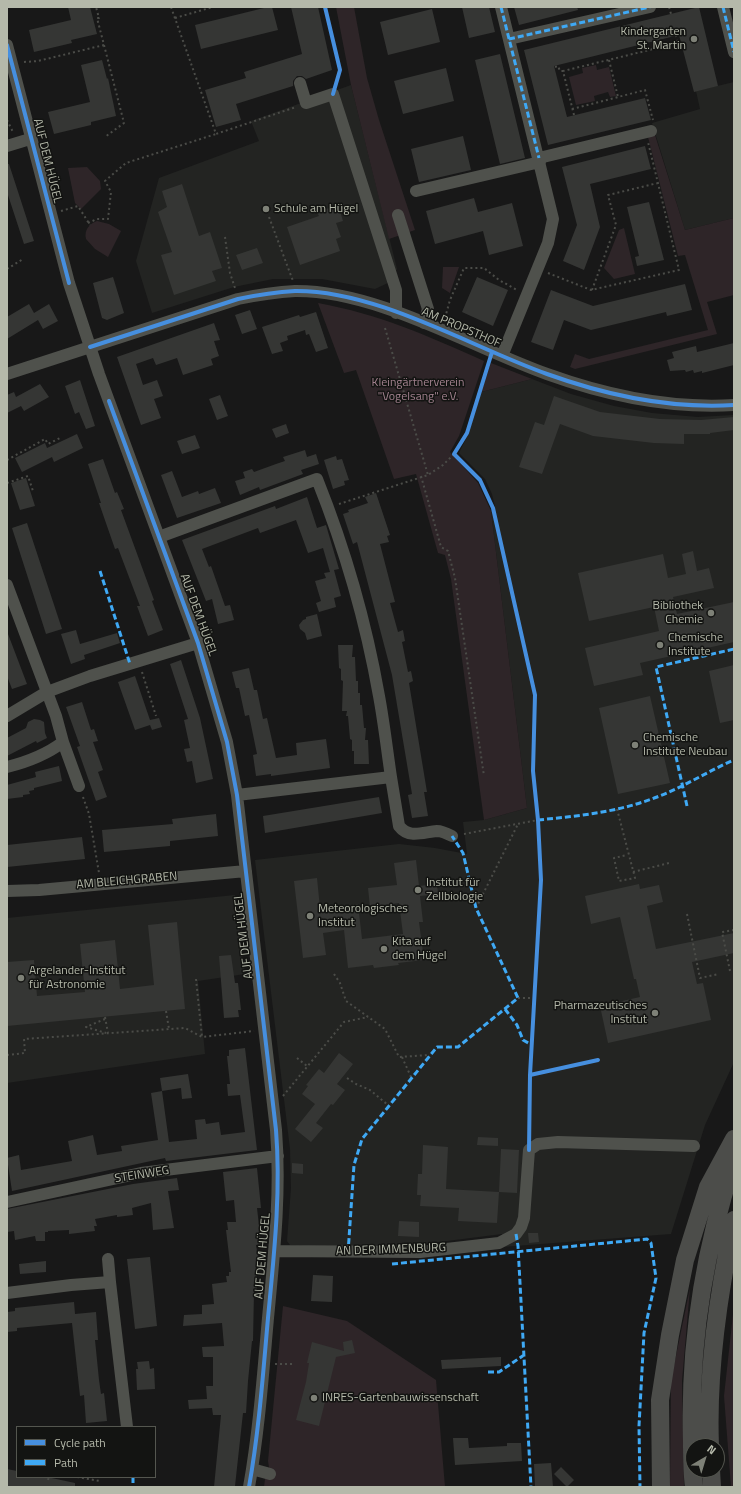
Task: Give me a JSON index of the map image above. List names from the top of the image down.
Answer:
{
  "streets": {
    "street": [
      "AUF DEM HÜGEL",
      "AM PROPSTHOF",
      "AM BLEICHGRABEN",
      "STEINWEG",
      "AN DER IMMENBURG"
    ]
  },
  "crossings": [
    ["AUF DEM HÜGEL", "AM PROPSTHOF"],
    ["AUF DEM HÜGEL", "AM BLEICHGRABEN"],
    ["AUF DEM HÜGEL", "STEINWEG"],
    ["AUF DEM HÜGEL", "AN DER IMMENBURG"]
  ],
  "parks": ["Kleingärtnerverein \"Vogelsang\" e.V."],
  "places": [
    "Kindergarten St. Martin",
    "Schule am Hügel",
    "Bibliothek Chemie",
    "Chemische Institute",
    "Chemische Institute Neubau",
    "Institut für Zellbiologie",
    "Meteorologisches Institut",
    "Kita auf dem Hügel",
    "Argelander-Institut für Astronomie",
    "Pharmazeutisches Institut",
    "INRES-Gartenbauwissenschaft"
  ],
  "legend": ["Cycle path", "Path"],
  "north": "top right"
}
